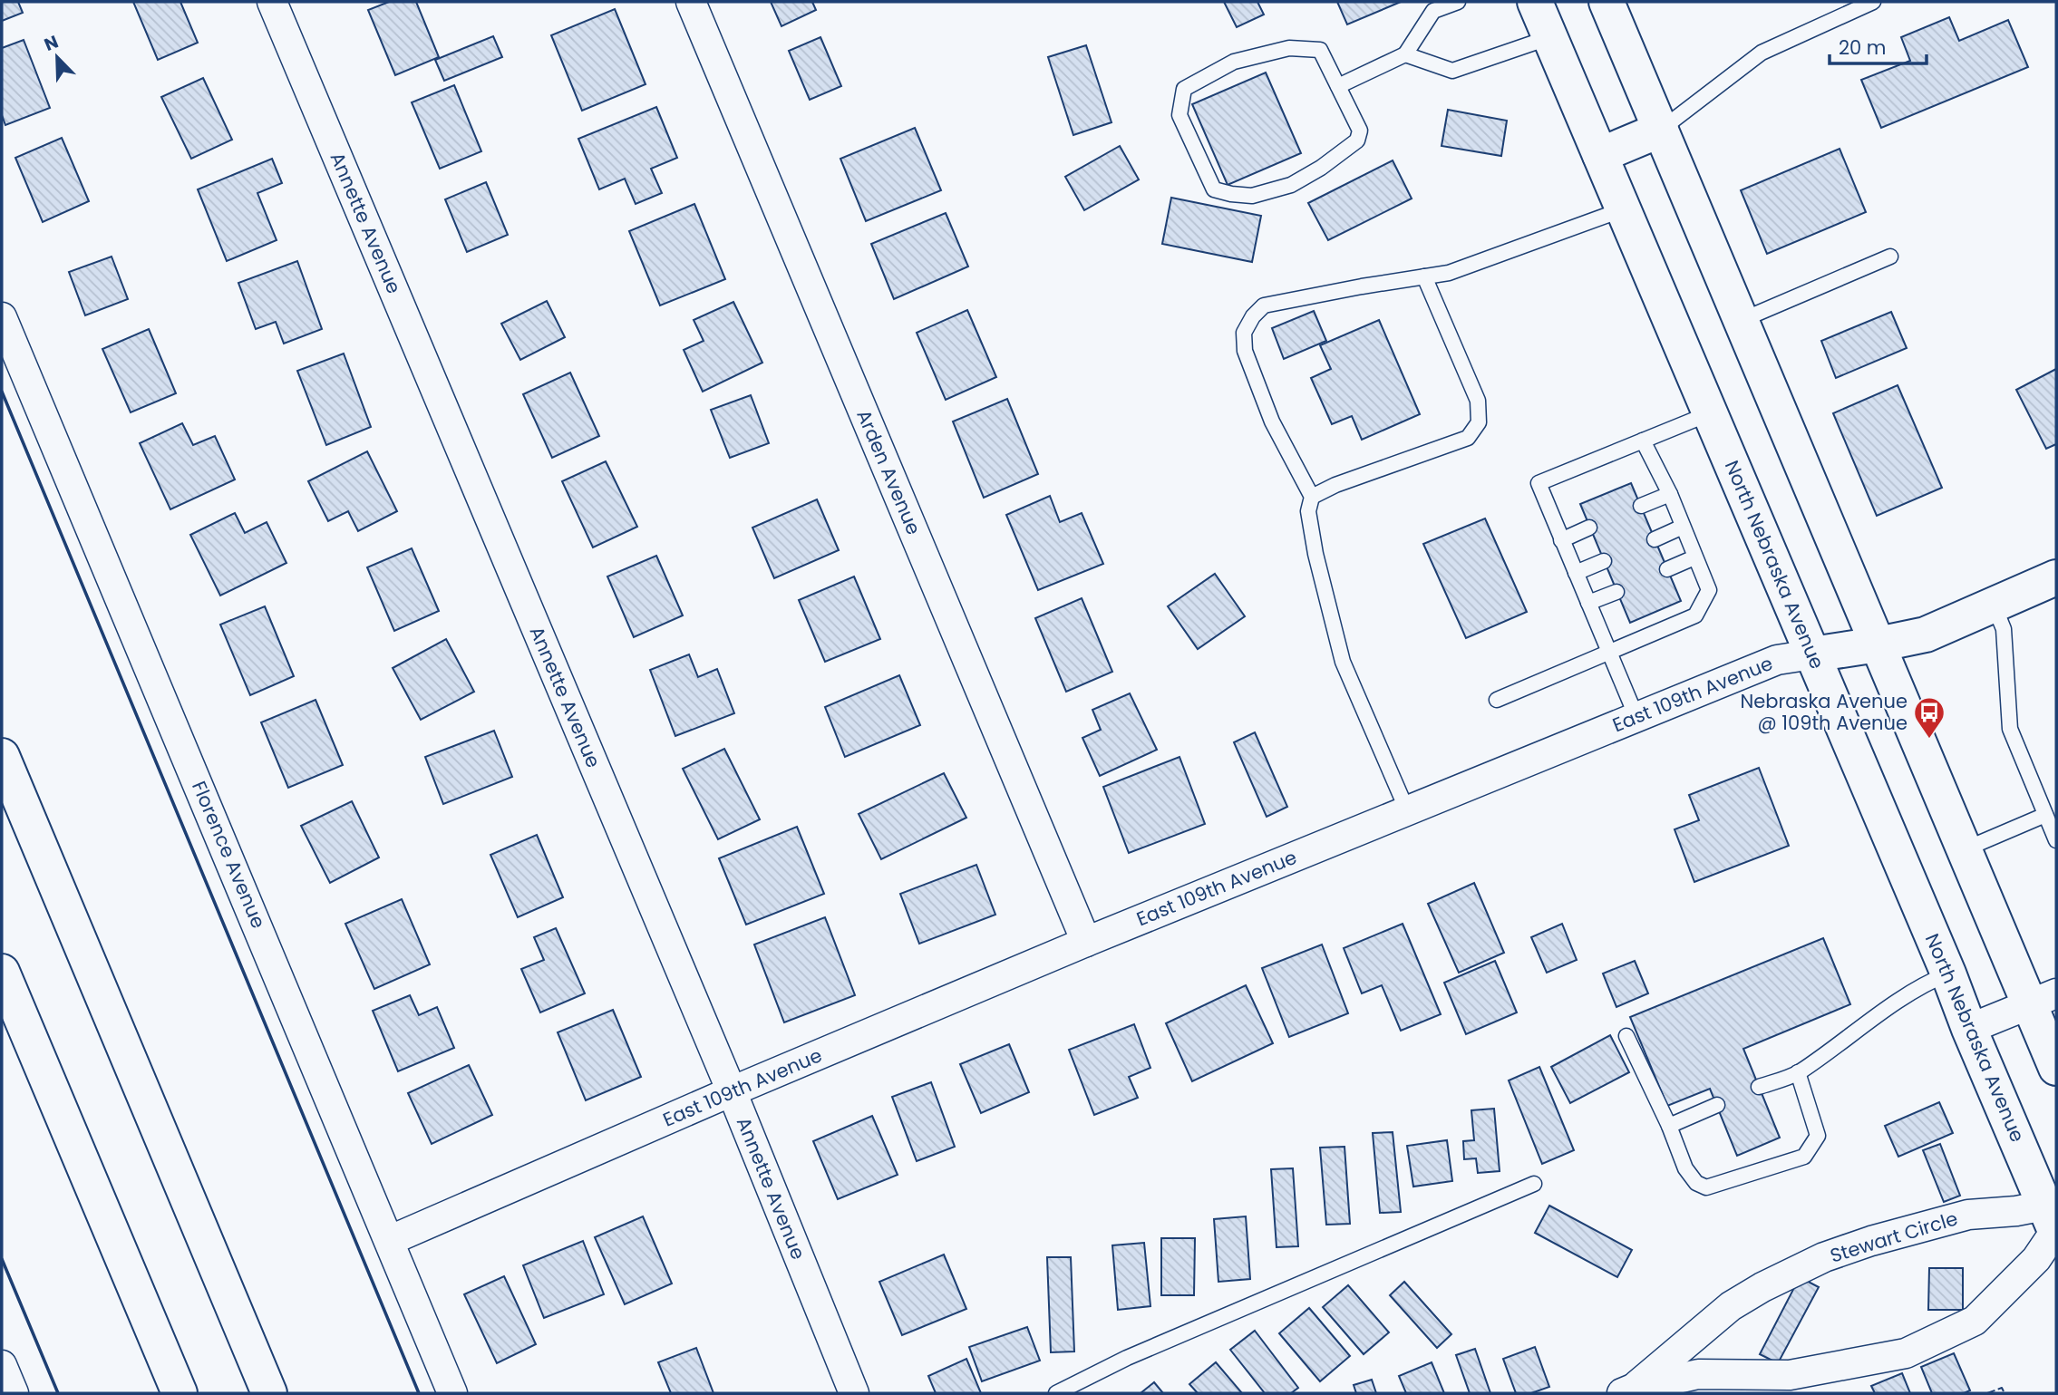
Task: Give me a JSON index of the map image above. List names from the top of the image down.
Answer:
{
  "streets": {
    "main road": ["North Nebraska Avenue", "East 109th Avenue"],
    "street": [
      "Annette Avenue",
      "Arden Avenue",
      "Florence Avenue",
      "Stewart Circle"
    ]
  },
  "crossings": [
    ["Annette Avenue", "East 109th Avenue"],
    ["Arden Avenue", "East 109th Avenue"],
    ["North Nebraska Avenue", "East 109th Avenue"],
    ["North Nebraska Avenue", "Stewart Circle"],
    ["East 109th Avenue", "Florence Avenue"]
  ],
  "places": {
    "bus stop": ["Nebraska Avenue @ 109th Avenue"]
  },
  "scale_bar": "20 m",
  "north": "top left"
}
